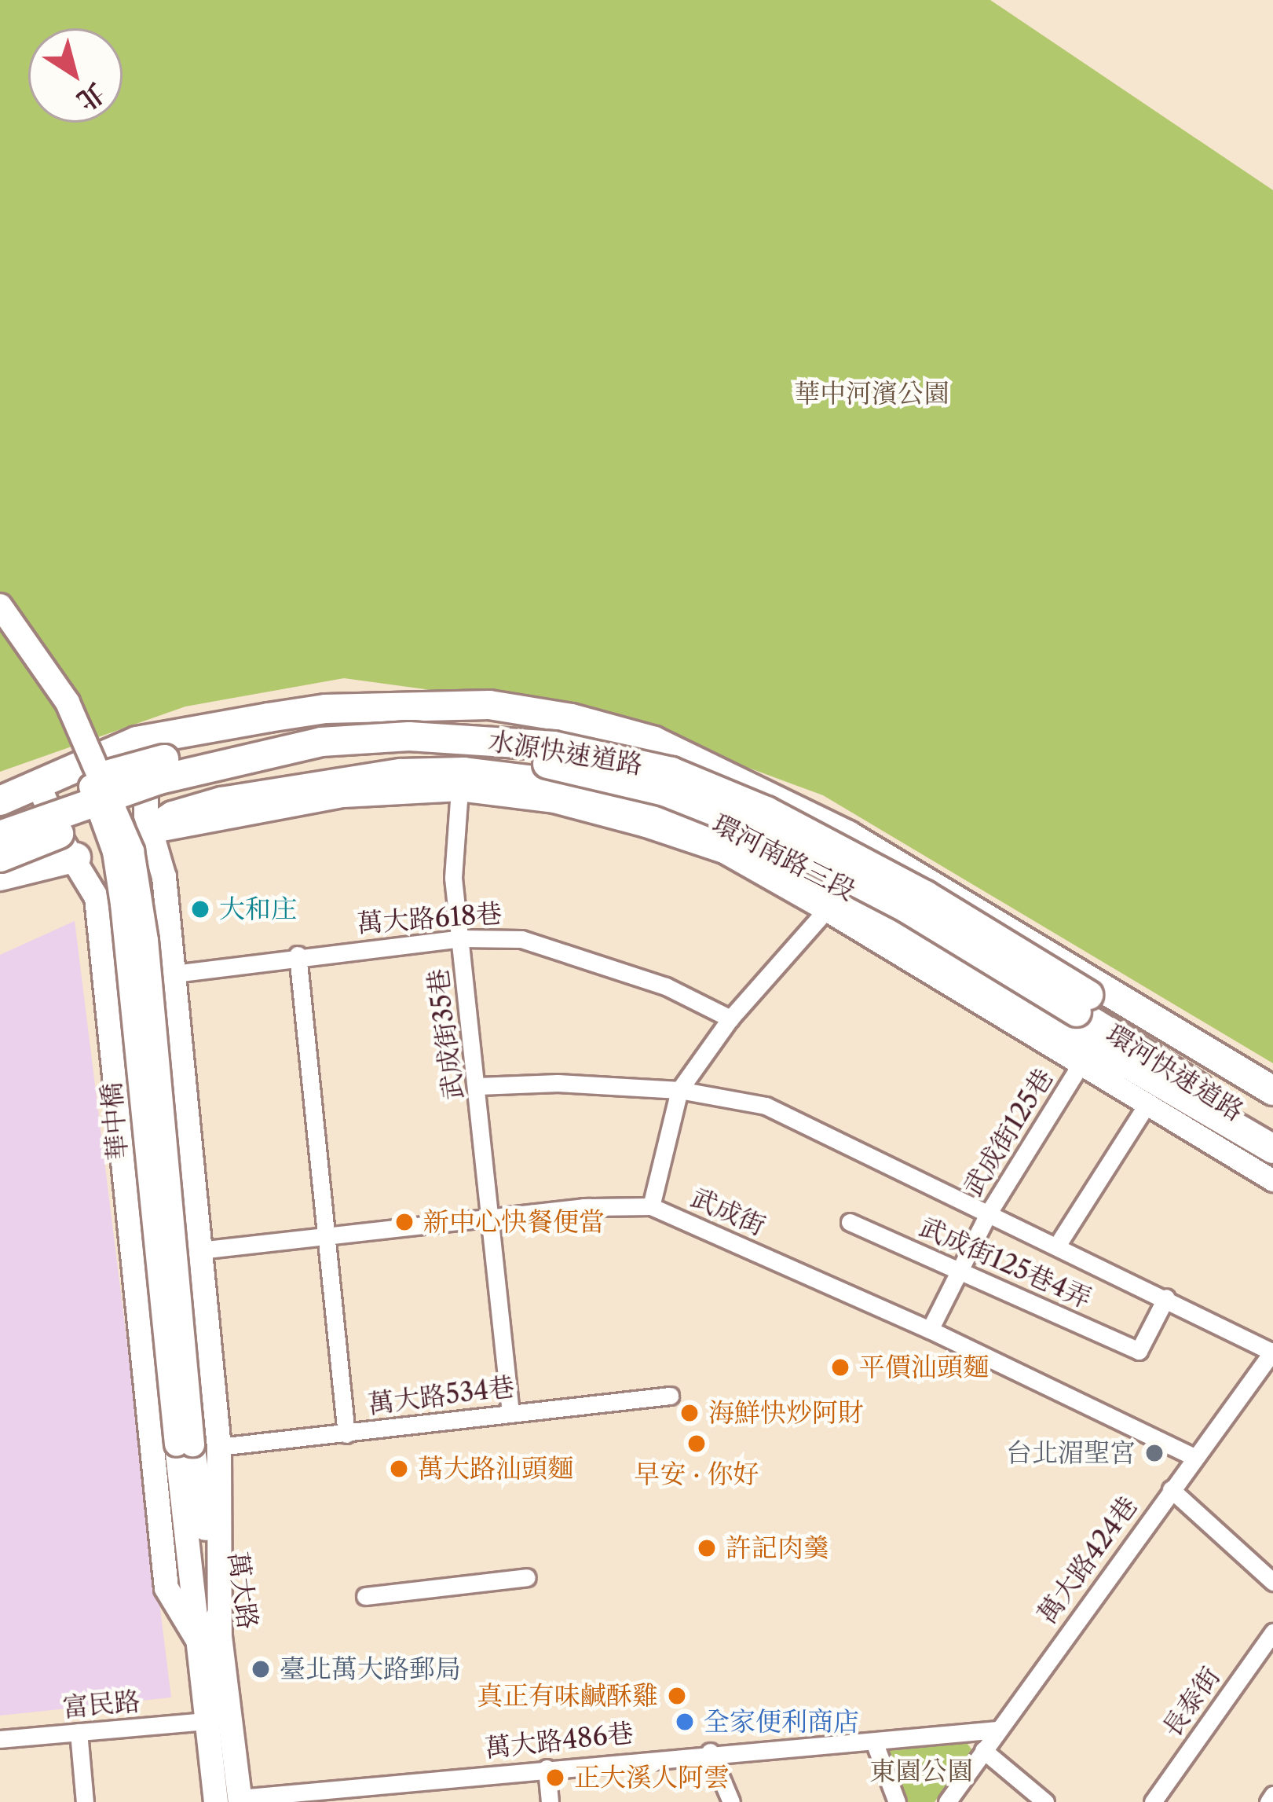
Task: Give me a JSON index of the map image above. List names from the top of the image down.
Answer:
{
  "streets": {
    "highway": ["水源快速道路", "環河快速道路"],
    "main road": ["華中橋", "萬大路"],
    "street": [
      "環河南路三段",
      "萬大路618巷",
      "武成街35巷",
      "武成街125巷",
      "武成街",
      "武成街125巷4弄",
      "萬大路534巷",
      "萬大路424巷",
      "長泰街",
      "富民路",
      "萬大路486巷"
    ]
  },
  "crossings": [
    ["水源快速道路", "環河快速道路"],
    ["環河南路三段", "武成街35巷"],
    ["環河南路三段", "武成街125巷"],
    ["萬大路618巷", "武成街35巷"],
    ["武成街35巷", "武成街"],
    ["武成街35巷", "萬大路534巷"],
    ["華中橋", "萬大路"],
    ["武成街125巷", "武成街"],
    ["武成街125巷", "武成街125巷4弄"],
    ["武成街", "萬大路424巷"],
    ["萬大路424巷", "萬大路486巷"],
    ["萬大路", "富民路"],
    ["萬大路", "萬大路486巷"]
  ],
  "parks": ["華中河濱公園", "東園公園"],
  "places": [
    "大和庄",
    "新中心快餐便當",
    "平價汕頭麵",
    "海鮮快炒阿財",
    "早安 · 你好",
    "台北湄聖宮",
    "萬大路汕頭麵",
    "許記肉羹",
    "臺北萬大路郵局",
    "真正有味鹹酥雞",
    "全家便利商店",
    "正大溪人阿雲"
  ],
  "north": "bottom right"
}
